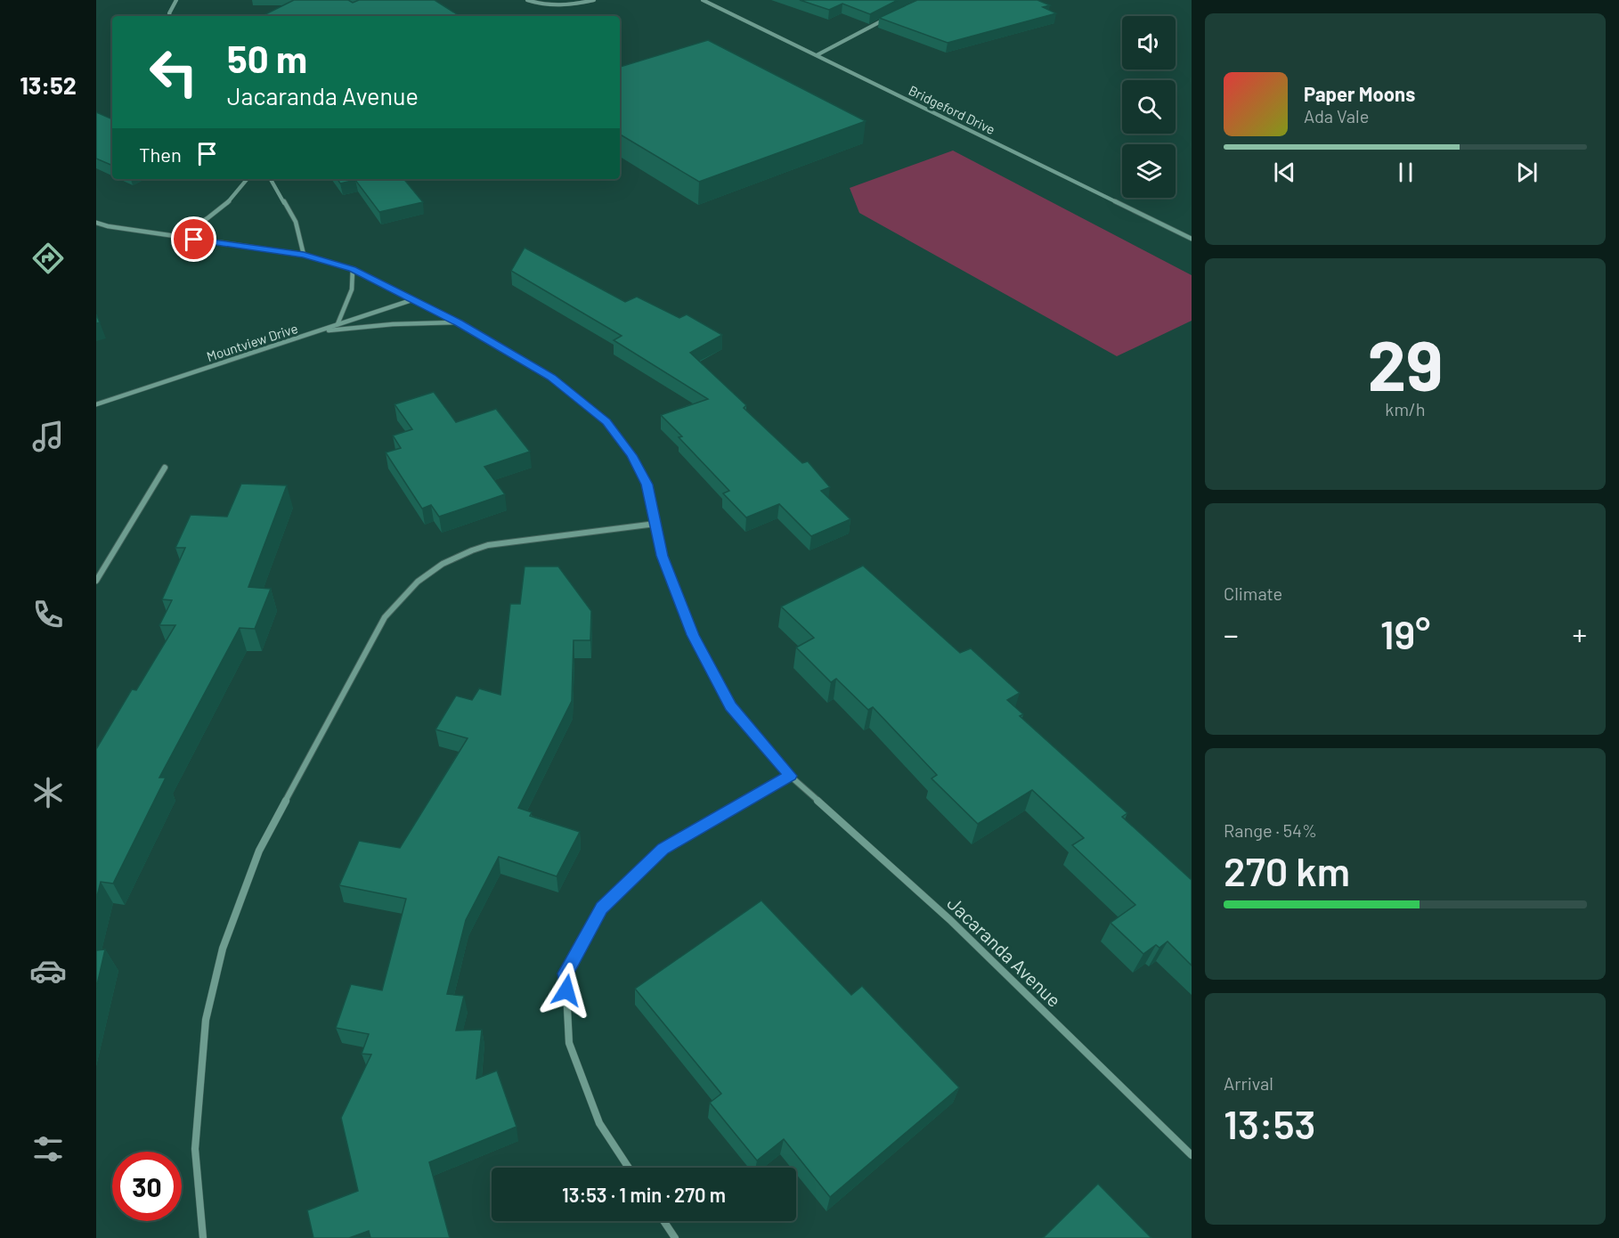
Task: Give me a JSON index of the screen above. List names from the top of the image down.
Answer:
{
  "streets": {
    "street": ["Bridgeford Drive", "Mountview Drive", "Jacaranda Avenue"]
  },
  "crossings": [
    ["Mountview Drive", "Jacaranda Avenue"]
  ],
  "page": {
    "tabs": "13:52",
    "turn": ["50 m", "Jacaranda Avenue"],
    "song": ["Paper Moons", "Ada Vale"],
    "then": "Then",
    "tile": [
      ["29", "km/h"],
      "Climate",
      ["Range · 54%", "270 km"],
      ["Arrival", "13:53"]
    ],
    "heat": ["−", "19°", "+"],
    "limit": "30",
    "trip": "13:53 · 1 min · 270 m"
  }
}
